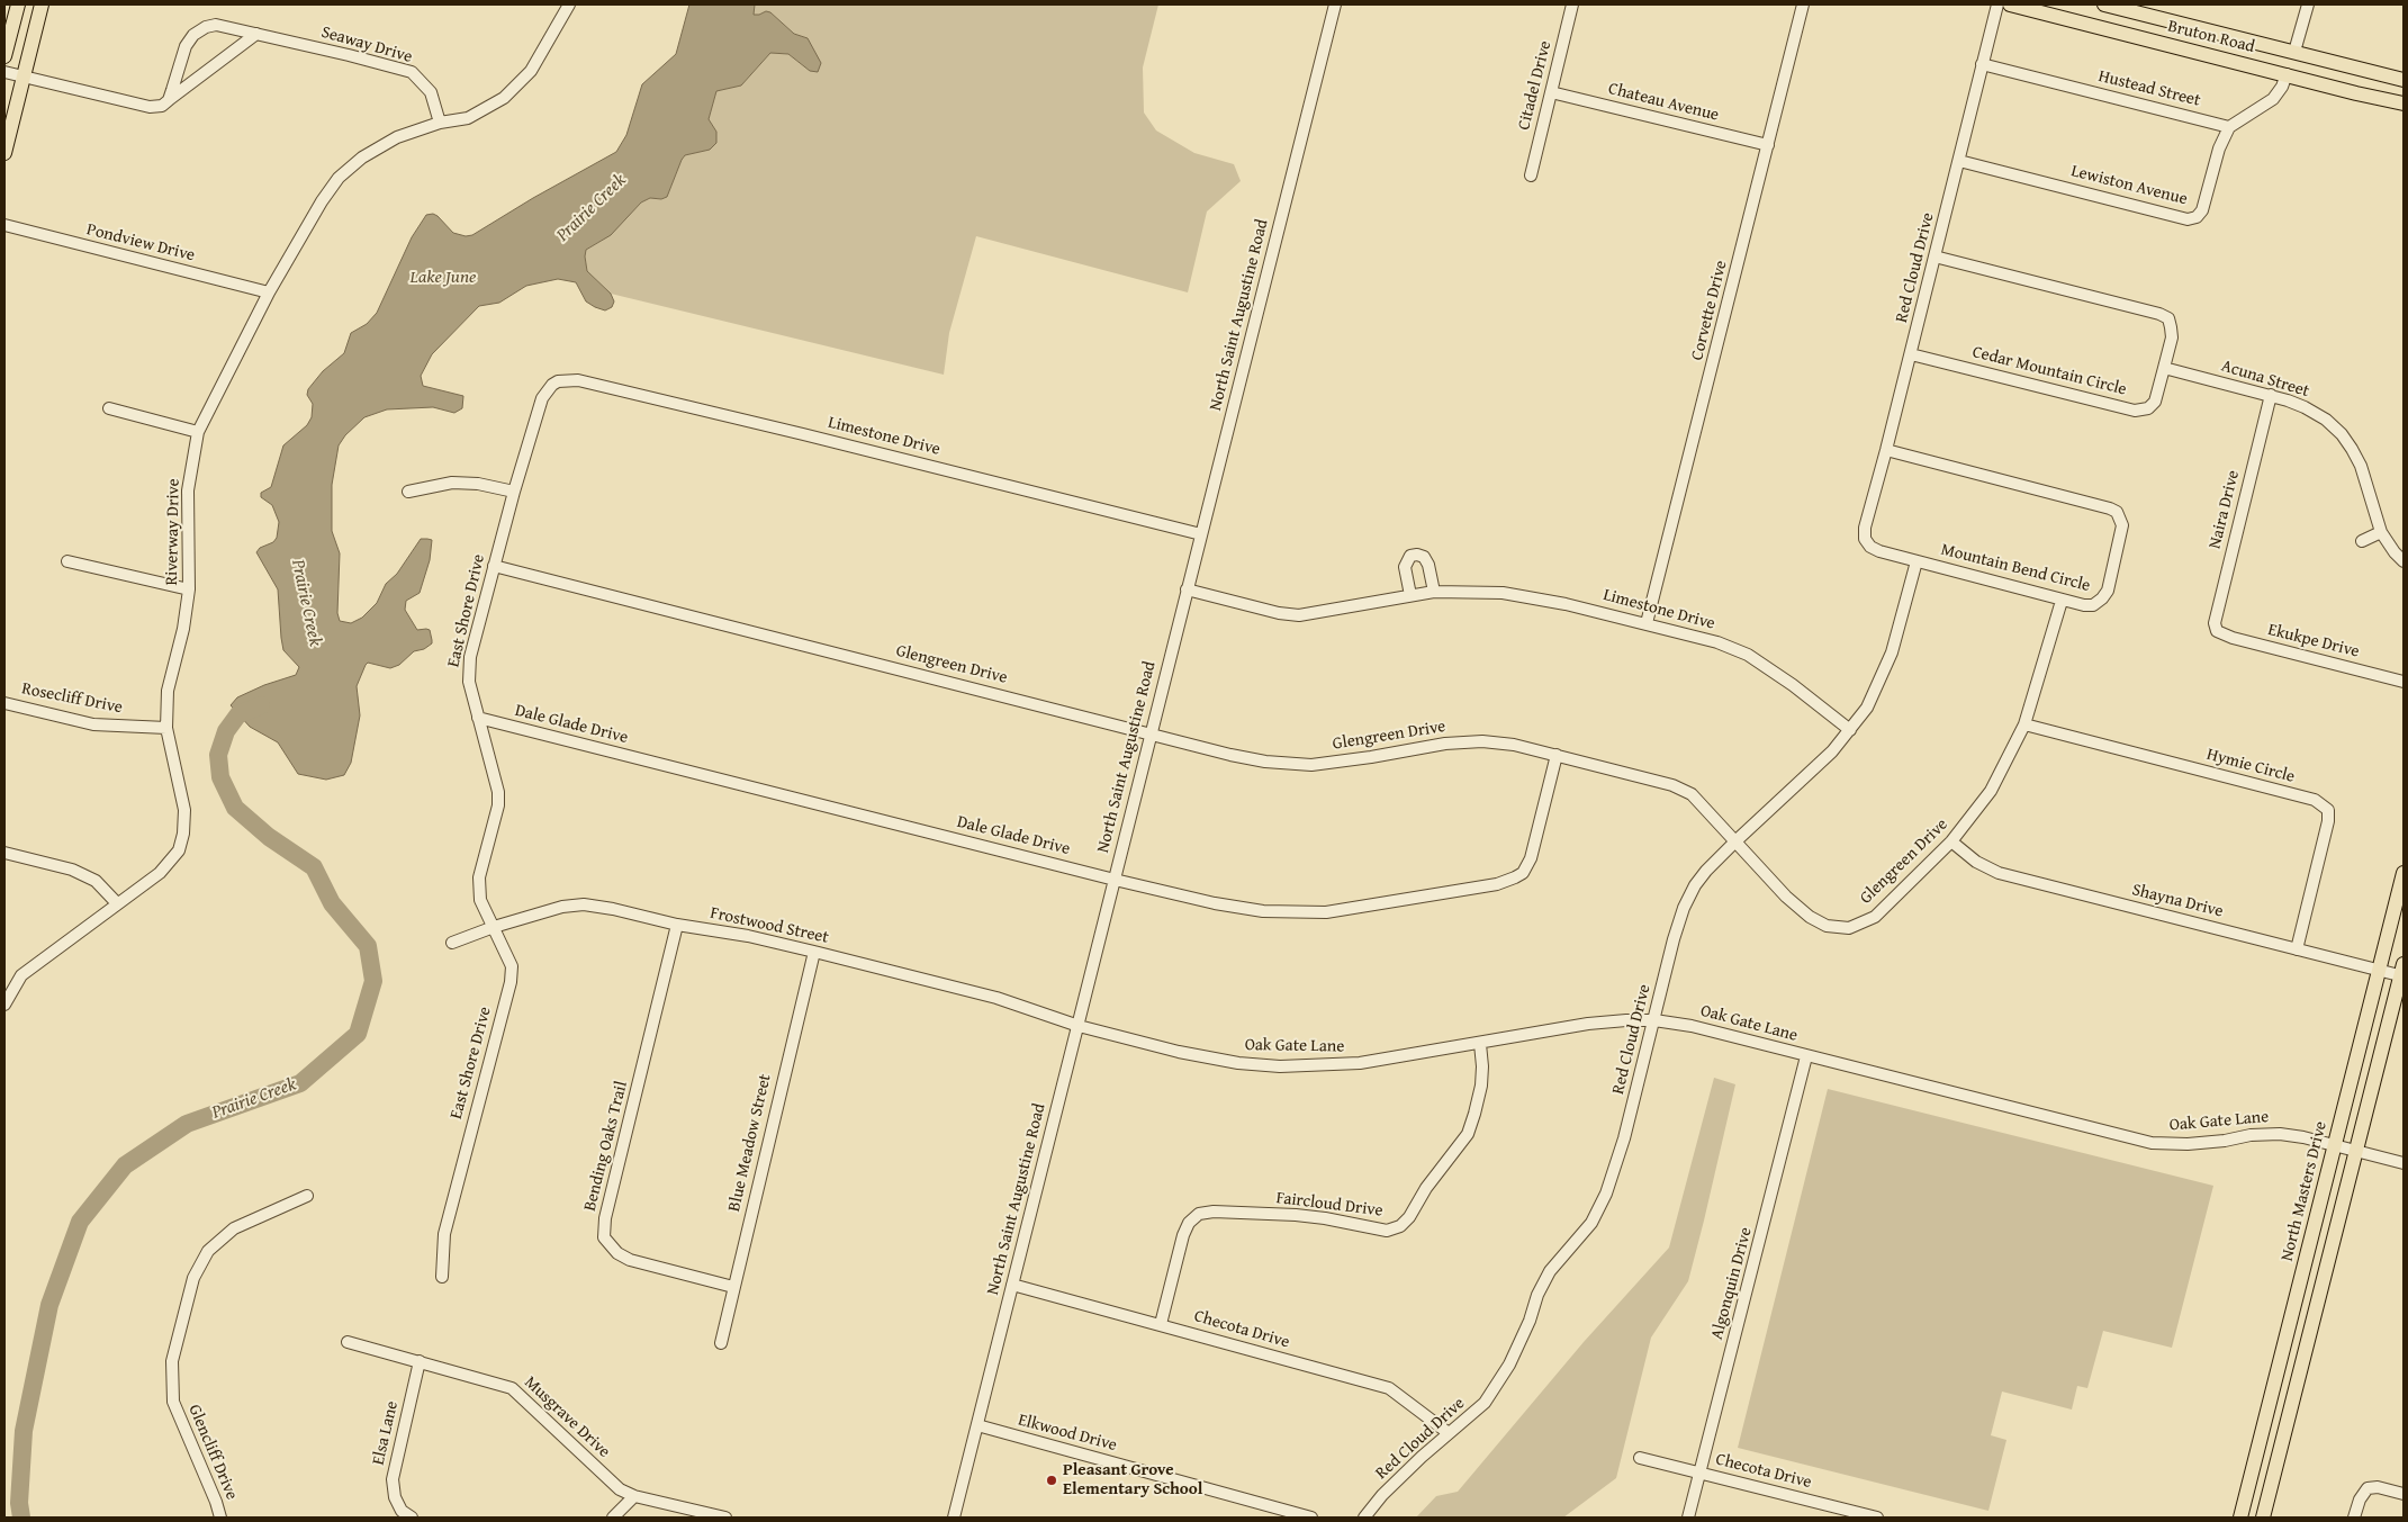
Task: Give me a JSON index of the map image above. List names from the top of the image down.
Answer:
{
  "streets": {
    "main road": ["Bruton Road", "North Masters Drive"],
    "street": [
      "Seaway Drive",
      "Citadel Drive",
      "Hustead Street",
      "Chateau Avenue",
      "Lewiston Avenue",
      "Pondview Drive",
      "Red Cloud Drive",
      "Corvette Drive",
      "North Saint Augustine Road",
      "Cedar Mountain Circle",
      "Acuna Street",
      "Limestone Drive",
      "Naira Drive",
      "Riverway Drive",
      "Mountain Bend Circle",
      "East Shore Drive",
      "Ekukpe Drive",
      "Glengreen Drive",
      "Rosecliff Drive",
      "Dale Glade Drive",
      "Hymie Circle",
      "Shayna Drive",
      "Frostwood Street",
      "Oak Gate Lane",
      "Blue Meadow Street",
      "Bending Oaks Trail",
      "Faircloud Drive",
      "Algonquin Drive",
      "Checota Drive",
      "Musgrave Drive",
      "Elsa Lane",
      "Elkwood Drive",
      "Glencliff Drive"
    ]
  },
  "crossings": [
    ["Seaway Drive", "Riverway Drive"],
    ["Citadel Drive", "Chateau Avenue"],
    ["Hustead Street", "Lewiston Avenue"],
    ["Hustead Street", "Red Cloud Drive"],
    ["Chateau Avenue", "Corvette Drive"],
    ["Lewiston Avenue", "Red Cloud Drive"],
    ["Pondview Drive", "Riverway Drive"],
    ["Red Cloud Drive", "Cedar Mountain Circle"],
    ["Red Cloud Drive", "Limestone Drive"],
    ["Red Cloud Drive", "Mountain Bend Circle"],
    ["Red Cloud Drive", "Glengreen Drive"],
    ["Red Cloud Drive", "Oak Gate Lane"],
    ["Red Cloud Drive", "Checota Drive"],
    ["Corvette Drive", "Limestone Drive"],
    ["North Saint Augustine Road", "Limestone Drive"],
    ["North Saint Augustine Road", "Glengreen Drive"],
    ["North Saint Augustine Road", "Dale Glade Drive"],
    ["North Saint Augustine Road", "Frostwood Street"],
    ["North Saint Augustine Road", "Oak Gate Lane"],
    ["North Saint Augustine Road", "Checota Drive"],
    ["North Saint Augustine Road", "Elkwood Drive"],
    ["Cedar Mountain Circle", "Acuna Street"],
    ["Acuna Street", "Naira Drive"],
    ["Limestone Drive", "East Shore Drive"],
    ["Naira Drive", "Ekukpe Drive"],
    ["Riverway Drive", "Rosecliff Drive"],
    ["Mountain Bend Circle", "Glengreen Drive"],
    ["East Shore Drive", "Glengreen Drive"],
    ["East Shore Drive", "Dale Glade Drive"],
    ["East Shore Drive", "Frostwood Street"],
    ["Glengreen Drive", "Dale Glade Drive"],
    ["Glengreen Drive", "Hymie Circle"],
    ["Glengreen Drive", "Shayna Drive"],
    ["Hymie Circle", "Shayna Drive"],
    ["Shayna Drive", "North Masters Drive"],
    ["Frostwood Street", "Oak Gate Lane"],
    ["Frostwood Street", "Blue Meadow Street"],
    ["Frostwood Street", "Bending Oaks Trail"],
    ["Oak Gate Lane", "North Masters Drive"],
    ["Oak Gate Lane", "Faircloud Drive"],
    ["Oak Gate Lane", "Algonquin Drive"],
    ["Blue Meadow Street", "Bending Oaks Trail"],
    ["Faircloud Drive", "Checota Drive"],
    ["Algonquin Drive", "Checota Drive"],
    ["Musgrave Drive", "Elsa Lane"]
  ],
  "water": ["Prairie Creek", "Lake June"],
  "places": ["Pleasant Grove Elementary School"]
}
